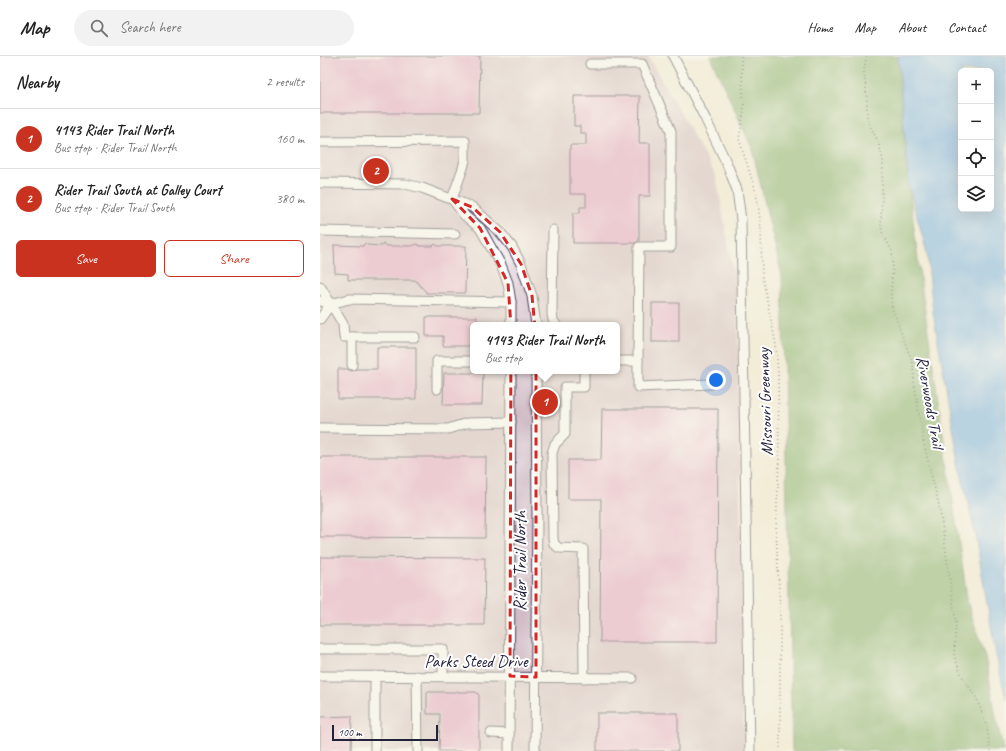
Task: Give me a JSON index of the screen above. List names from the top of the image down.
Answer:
{
  "streets": {
    "street": ["Rider Trail North", "Parks Steed Drive"],
    "path": ["Missouri Greenway", "Riverwoods Trail"]
  },
  "crossings": [
    ["Rider Trail North", "Parks Steed Drive"]
  ],
  "scale_bar": "100 m",
  "page": {
    "header": "Map",
    "search": "Search here",
    "nav": [
      "Home",
      "Map",
      "About",
      "Contact"
    ],
    "heading": ["Nearby", "2 results"],
    "map_buttons": ["+", "−"],
    "list": [
      {
        "mark": "1",
        "name": "4143 Rider Trail North",
        "note": "Bus stop · Rider Trail North",
        "value": "160 m"
      },
      {
        "mark": "2",
        "name": "Rider Trail South at Galley Court",
        "note": "Bus stop · Rider Trail South",
        "value": "380 m"
      }
    ],
    "pins": ["2", "1"],
    "buttons": ["Save", "Share"],
    "popup": ["4143 Rider Trail North", "Bus stop"],
    "scale": "100 m"
  }
}
